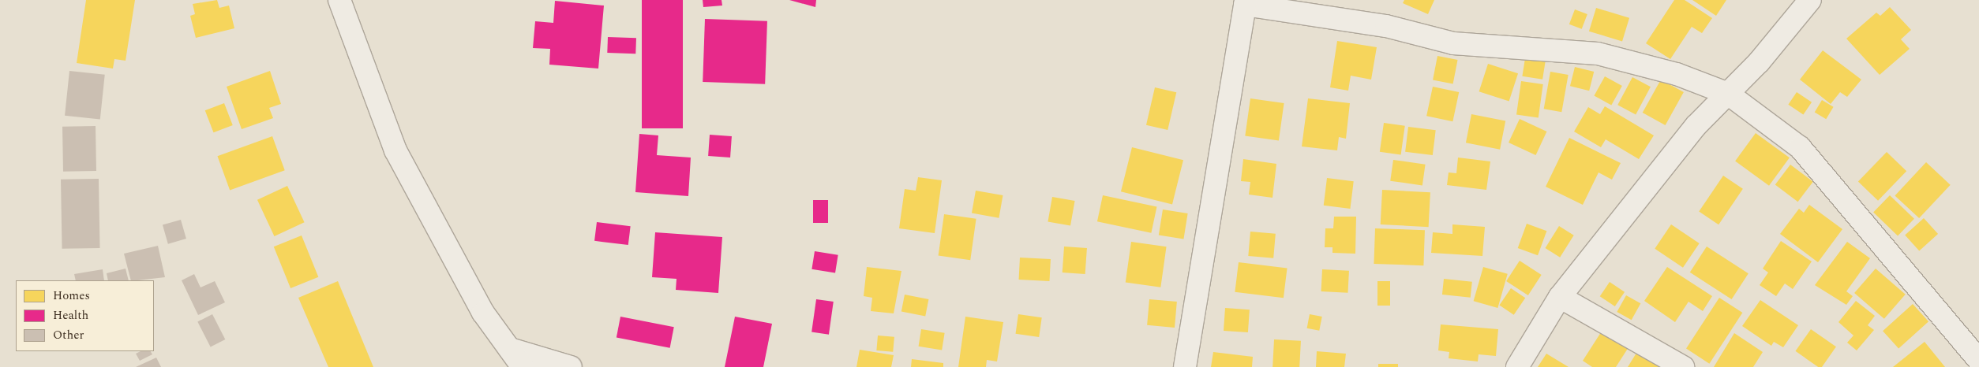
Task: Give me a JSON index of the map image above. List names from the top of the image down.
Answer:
{
  "legend": ["Homes", "Health", "Other"]
}
